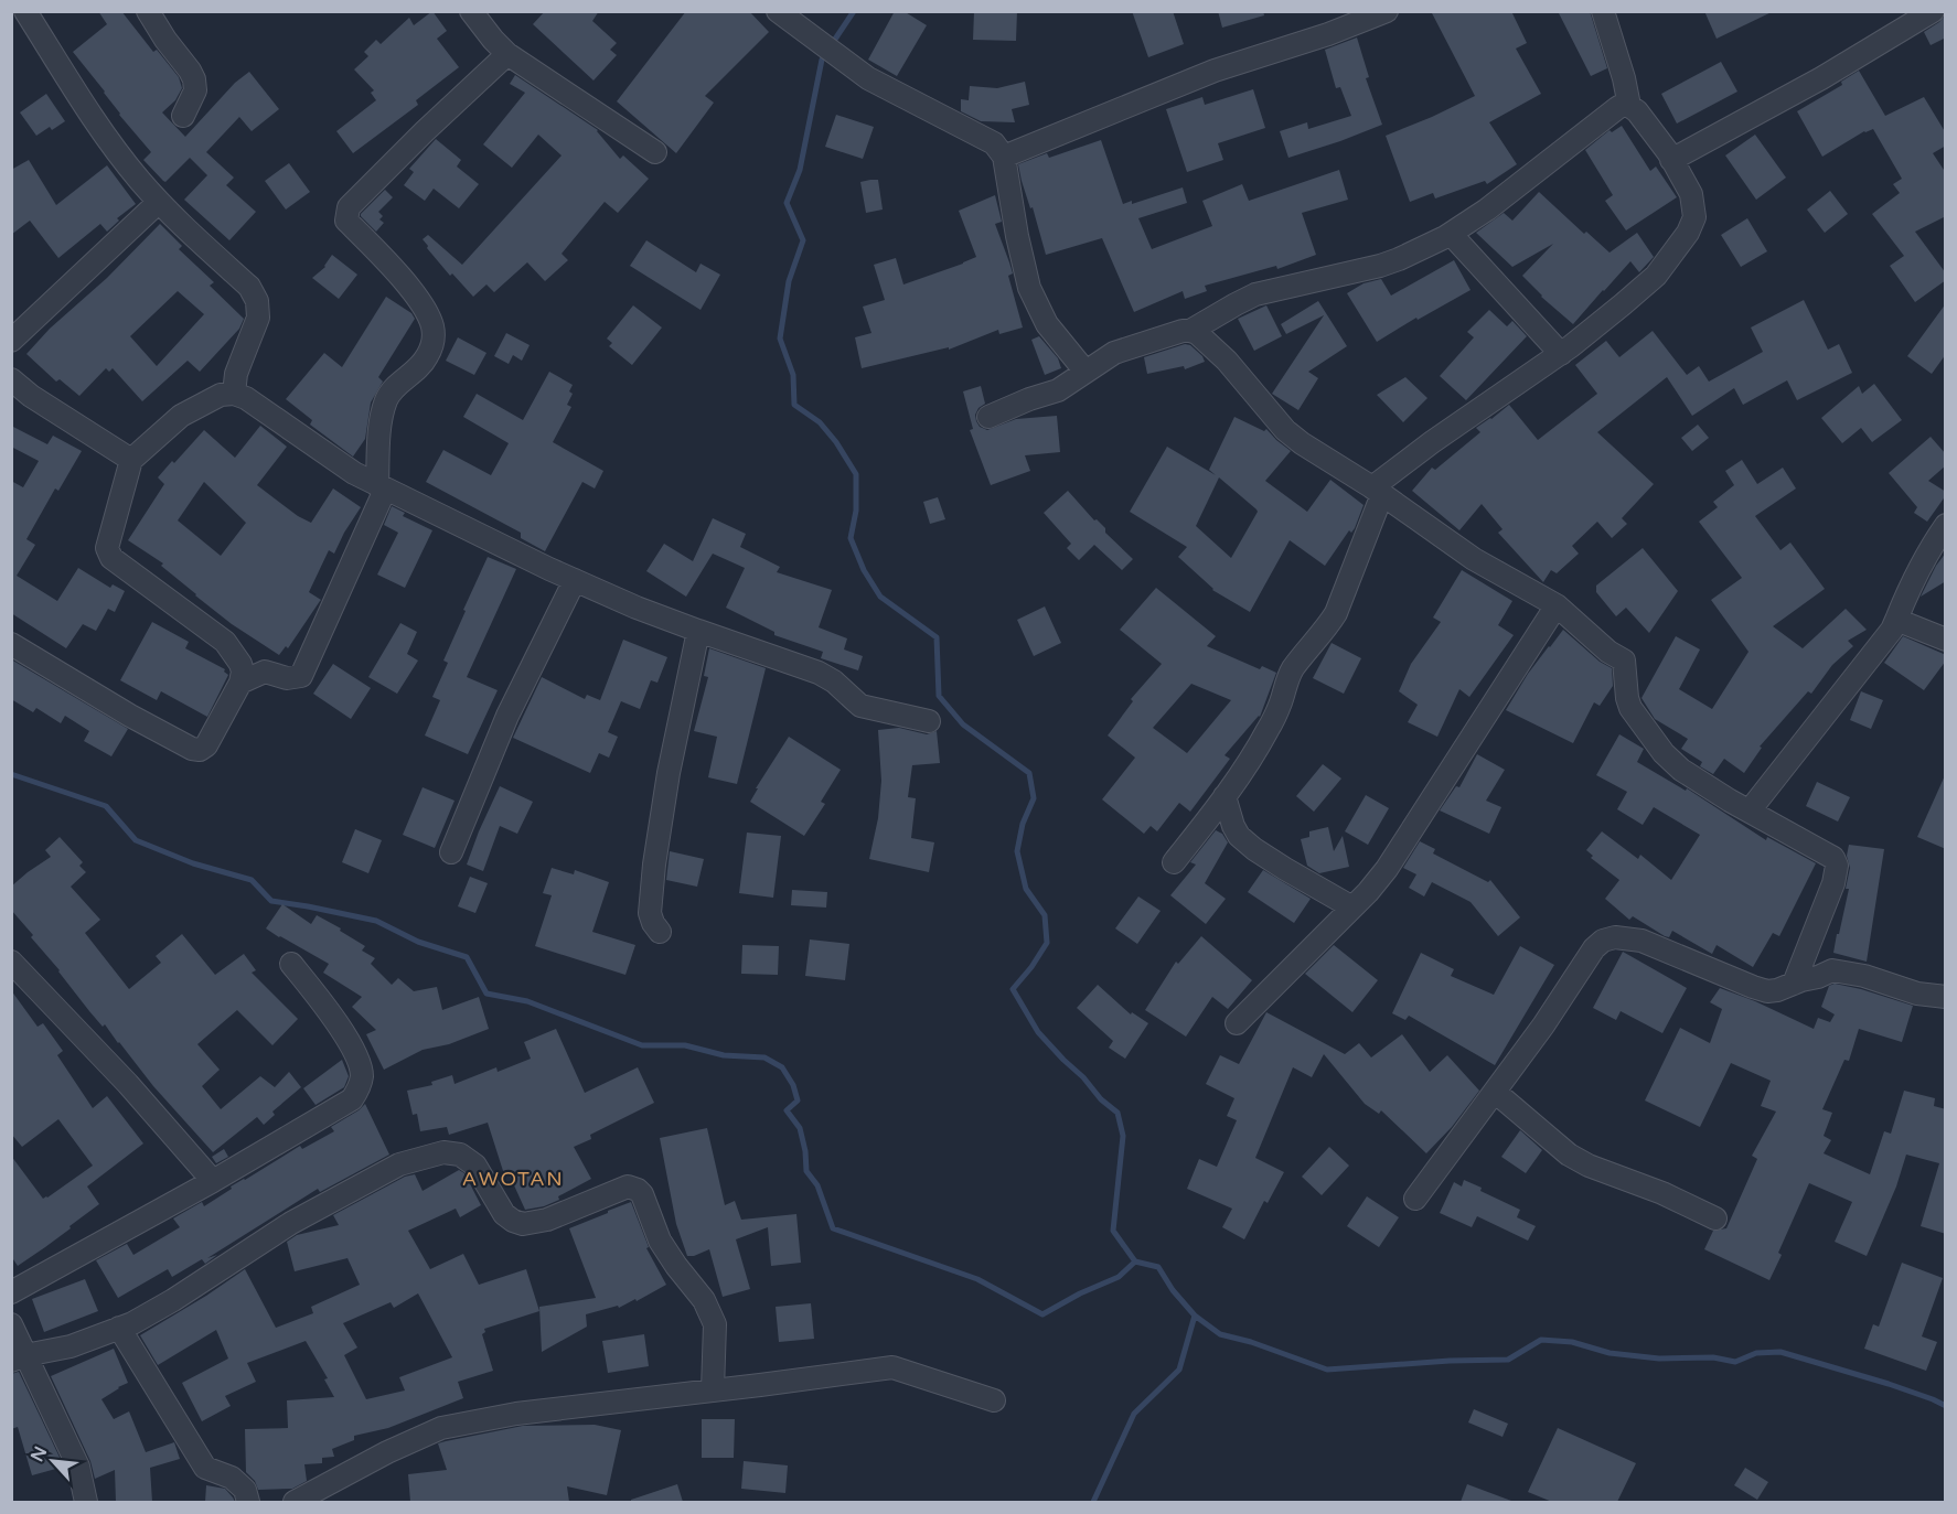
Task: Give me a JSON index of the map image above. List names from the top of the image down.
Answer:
{
  "districts": ["AWOTAN"],
  "north": "top left"
}
